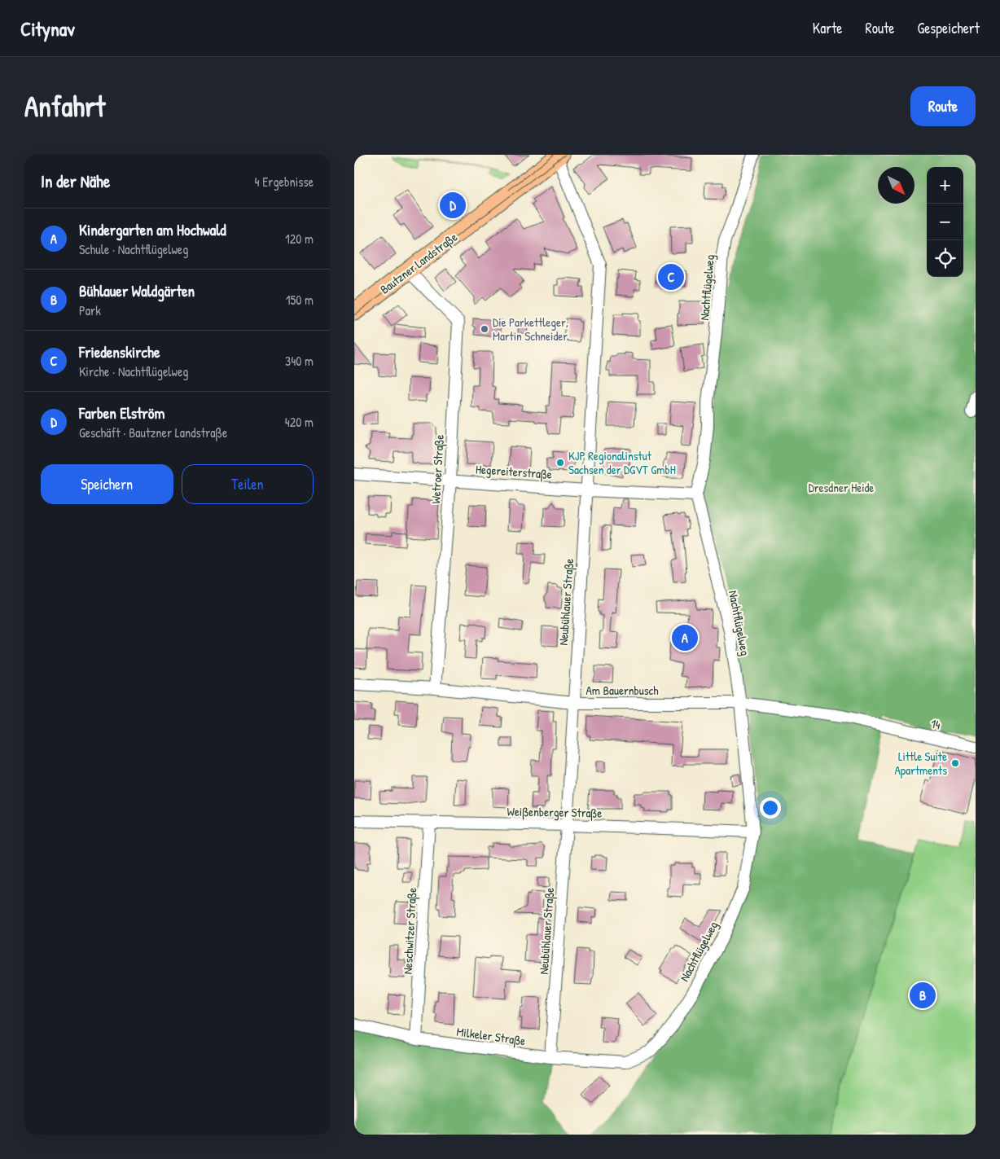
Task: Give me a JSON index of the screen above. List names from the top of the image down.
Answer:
{
  "streets": {
    "main road": ["Bautzner Landstraße"],
    "street": [
      "Nachtflügelweg",
      "Wetroer Straße",
      "Hegereiterstraße",
      "Neubühlauer Straße",
      "Am Bauernbusch",
      "14",
      "Weißenberger Straße",
      "Neschwitzer Straße",
      "Milkeler Straße"
    ]
  },
  "crossings": [
    ["Bautzner Landstraße", "Wetroer Straße"],
    ["Bautzner Landstraße", "Neubühlauer Straße"],
    ["Nachtflügelweg", "Hegereiterstraße"],
    ["Nachtflügelweg", "Am Bauernbusch"],
    ["Nachtflügelweg", "Weißenberger Straße"],
    ["Nachtflügelweg", "Milkeler Straße"],
    ["Wetroer Straße", "Hegereiterstraße"],
    ["Wetroer Straße", "Am Bauernbusch"],
    ["Hegereiterstraße", "Neubühlauer Straße"],
    ["Neubühlauer Straße", "Am Bauernbusch"],
    ["Neubühlauer Straße", "Weißenberger Straße"],
    ["Neubühlauer Straße", "Milkeler Straße"],
    ["Am Bauernbusch", "14"],
    ["Weißenberger Straße", "Neschwitzer Straße"],
    ["Neschwitzer Straße", "Milkeler Straße"]
  ],
  "parks": ["Dresdner Heide"],
  "places": ["Die Parkettleger, Martin Schneider", "KJP Regionalinstut Sachsen der DGVT GmbH", "Little Suite Apartments"],
  "north": "bottom right",
  "page": {
    "header": "Citynav",
    "nav": ["Karte", "Route", "Gespeichert"],
    "buttons": [
      "Route",
      ["Speichern", "Teilen"]
    ],
    "title": "Anfahrt",
    "heading": ["In der Nähe", "4 Ergebnisse"],
    "map_buttons": ["+", "−"],
    "pins": [
      "D",
      "C",
      "A",
      "B"
    ],
    "list": [
      {
        "mark": "A",
        "name": "Kindergarten am Hochwald",
        "note": "Schule · Nachtflügelweg",
        "value": "120 m"
      },
      {
        "mark": "B",
        "name": "Bühlauer Waldgärten",
        "note": "Park",
        "value": "150 m"
      },
      {
        "mark": "C",
        "name": "Friedenskirche",
        "note": "Kirche · Nachtflügelweg",
        "value": "340 m"
      },
      {
        "mark": "D",
        "name": "Farben Elström",
        "note": "Geschäft · Bautzner Landstraße",
        "value": "420 m"
      }
    ]
  }
}
